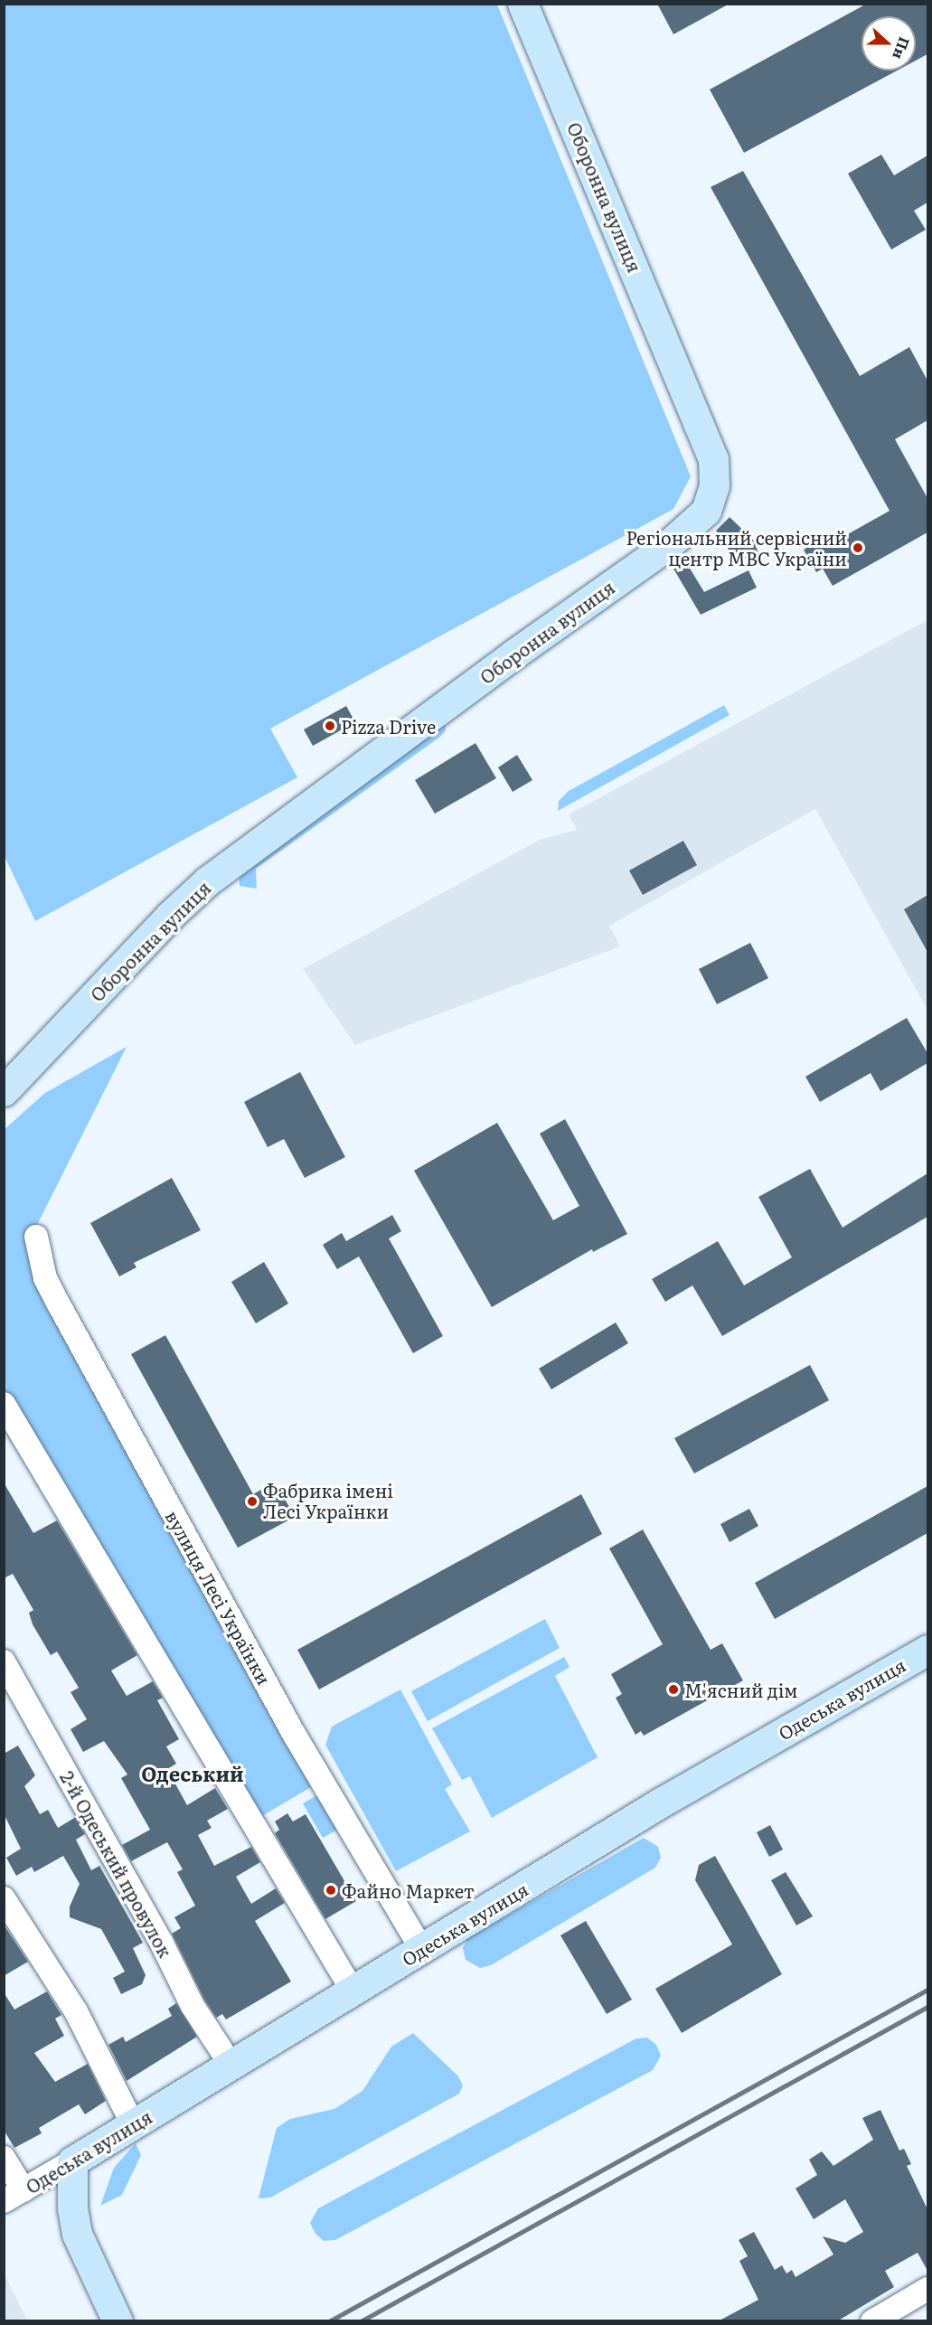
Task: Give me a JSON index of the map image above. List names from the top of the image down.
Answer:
{
  "streets": {
    "street": [
      "Оборонна вулиця",
      "вулиця Лесі Українки",
      "Одеська вулиця",
      "2-й Одеський провулок"
    ]
  },
  "crossings": [
    ["вулиця Лесі Українки", "Одеська вулиця"],
    ["Одеська вулиця", "2-й Одеський провулок"]
  ],
  "districts": ["Одеський"],
  "places": [
    "Регіональний сервісний центр МВС України",
    "Pizza Drive",
    "Фабрика імені Лесі Українки",
    "М'ясний дім",
    "Файно Маркет"
  ],
  "north": "right"
}
